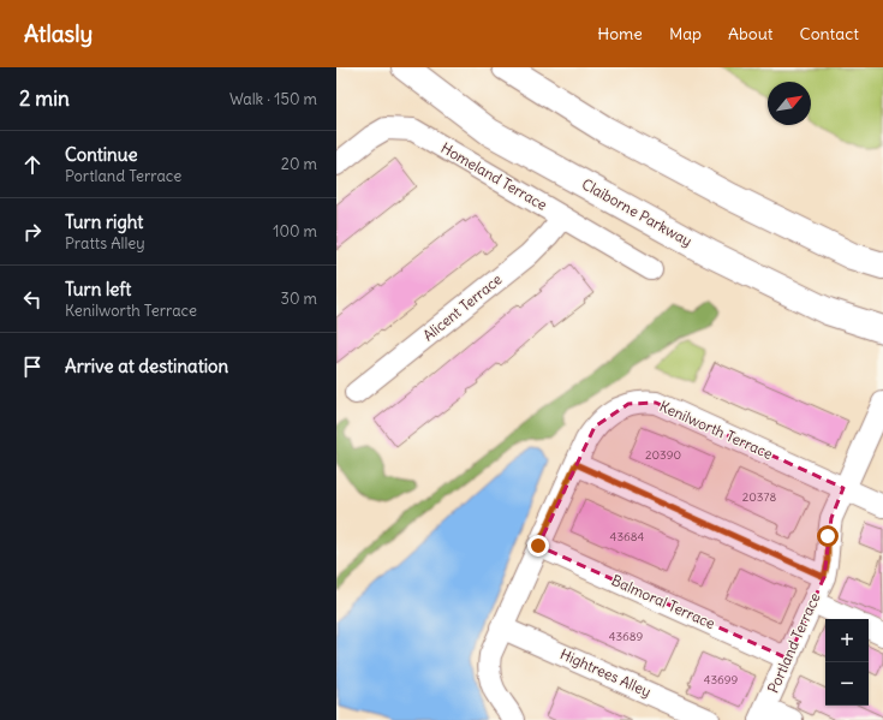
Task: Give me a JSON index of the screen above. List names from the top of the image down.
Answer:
{
  "streets": {
    "main road": ["Claiborne Parkway"],
    "street": [
      "Homeland Terrace",
      "Alicent Terrace",
      "Kenilworth Terrace",
      "Balmoral Terrace",
      "Portland Terrace",
      "Hightrees Alley"
    ]
  },
  "crossings": [
    ["Homeland Terrace", "Alicent Terrace"],
    ["Kenilworth Terrace", "Balmoral Terrace"],
    ["Kenilworth Terrace", "Portland Terrace"],
    ["Kenilworth Terrace", "Hightrees Alley"],
    ["Balmoral Terrace", "Portland Terrace"]
  ],
  "house_numbers": [
    "20390",
    "20378",
    "43684",
    "43689",
    "43699"
  ],
  "north": "top right",
  "page": {
    "header": "Atlasly",
    "nav": [
      "Home",
      "Map",
      "About",
      "Contact"
    ],
    "heading": ["2 min", "Walk · 150 m"],
    "list": [
      ["Continue", "Portland Terrace", "20 m"],
      ["Turn right", "Pratts Alley", "100 m"],
      ["Turn left", "Kenilworth Terrace", "30 m"],
      "Arrive at destination"
    ],
    "map_buttons": ["+", "−"]
  }
}
